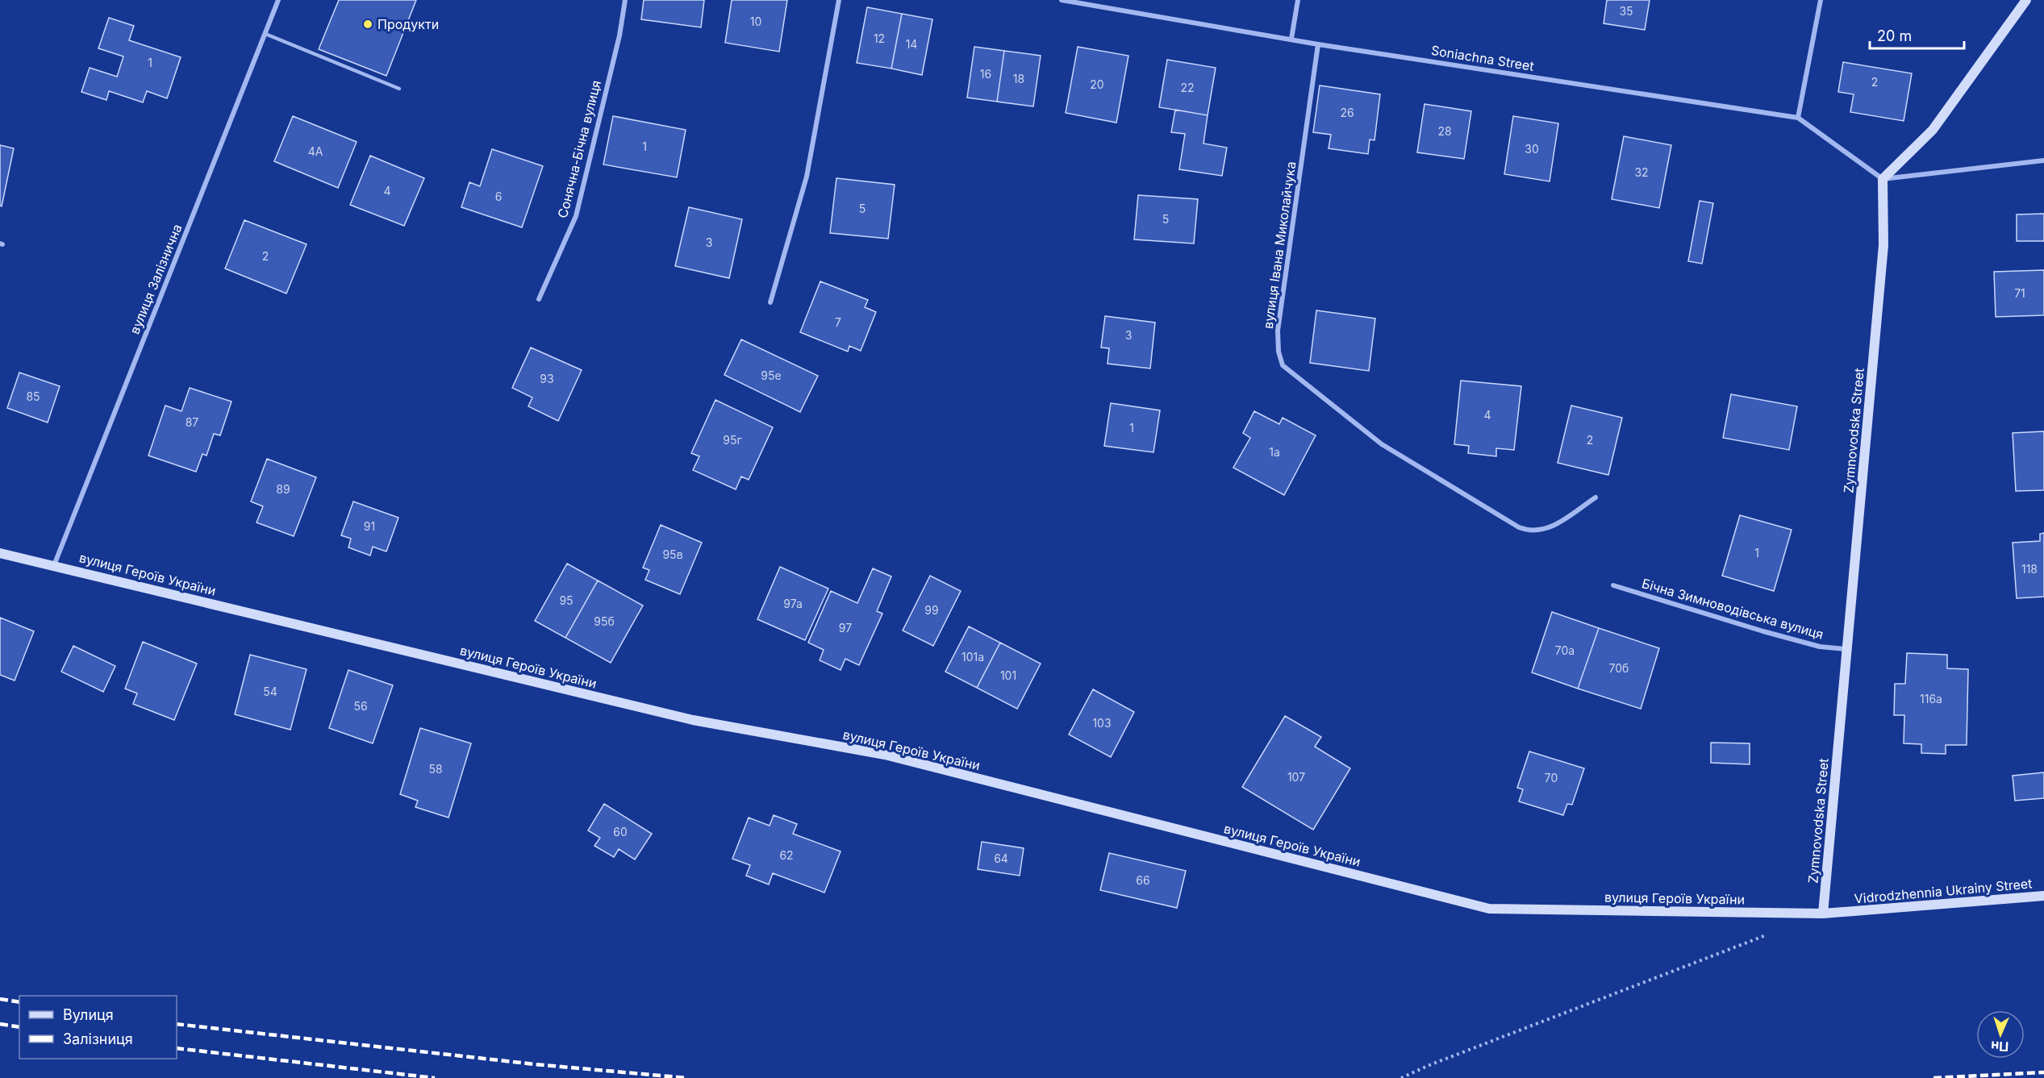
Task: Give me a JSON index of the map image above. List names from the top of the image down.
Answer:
{
  "streets": {
    "street": [
      "Soniachna Street",
      "Сонячна-Бічна вулиця",
      "вулиця Івана Миколайчука",
      "вулиця Залізнична",
      "Zymnovodska Street",
      "вулиця Героїв України",
      "Бічна Зимноводівська вулиця",
      "Vidrodzhennia Ukrainy Street"
    ]
  },
  "crossings": [
    ["Soniachna Street", "вулиця Івана Миколайчука"],
    ["Soniachna Street", "Zymnovodska Street"],
    ["вулиця Залізнична", "вулиця Героїв України"],
    ["Zymnovodska Street", "вулиця Героїв України"],
    ["Zymnovodska Street", "Бічна Зимноводівська вулиця"],
    ["вулиця Героїв України", "Vidrodzhennia Ukrainy Street"]
  ],
  "places": ["Продукти"],
  "house_numbers": [
    "35",
    "10",
    "12",
    "14",
    "1",
    "16",
    "18",
    "2",
    "20",
    "22",
    "26",
    "28",
    "1",
    "30",
    "4А",
    "32",
    "4",
    "6",
    "5",
    "5",
    "3",
    "2",
    "71",
    "7",
    "3",
    "95е",
    "93",
    "85",
    "4",
    "87",
    "1",
    "95г",
    "2",
    "1а",
    "89",
    "91",
    "1",
    "95в",
    "118",
    "95",
    "97а",
    "99",
    "95б",
    "97",
    "70а",
    "101а",
    "70б",
    "101",
    "54",
    "116а",
    "56",
    "103",
    "58",
    "107",
    "70",
    "60",
    "62",
    "64",
    "66"
  ],
  "legend": ["Вулиця", "Залізниця"],
  "scale_bar": "20 m",
  "north": "bottom"
}
